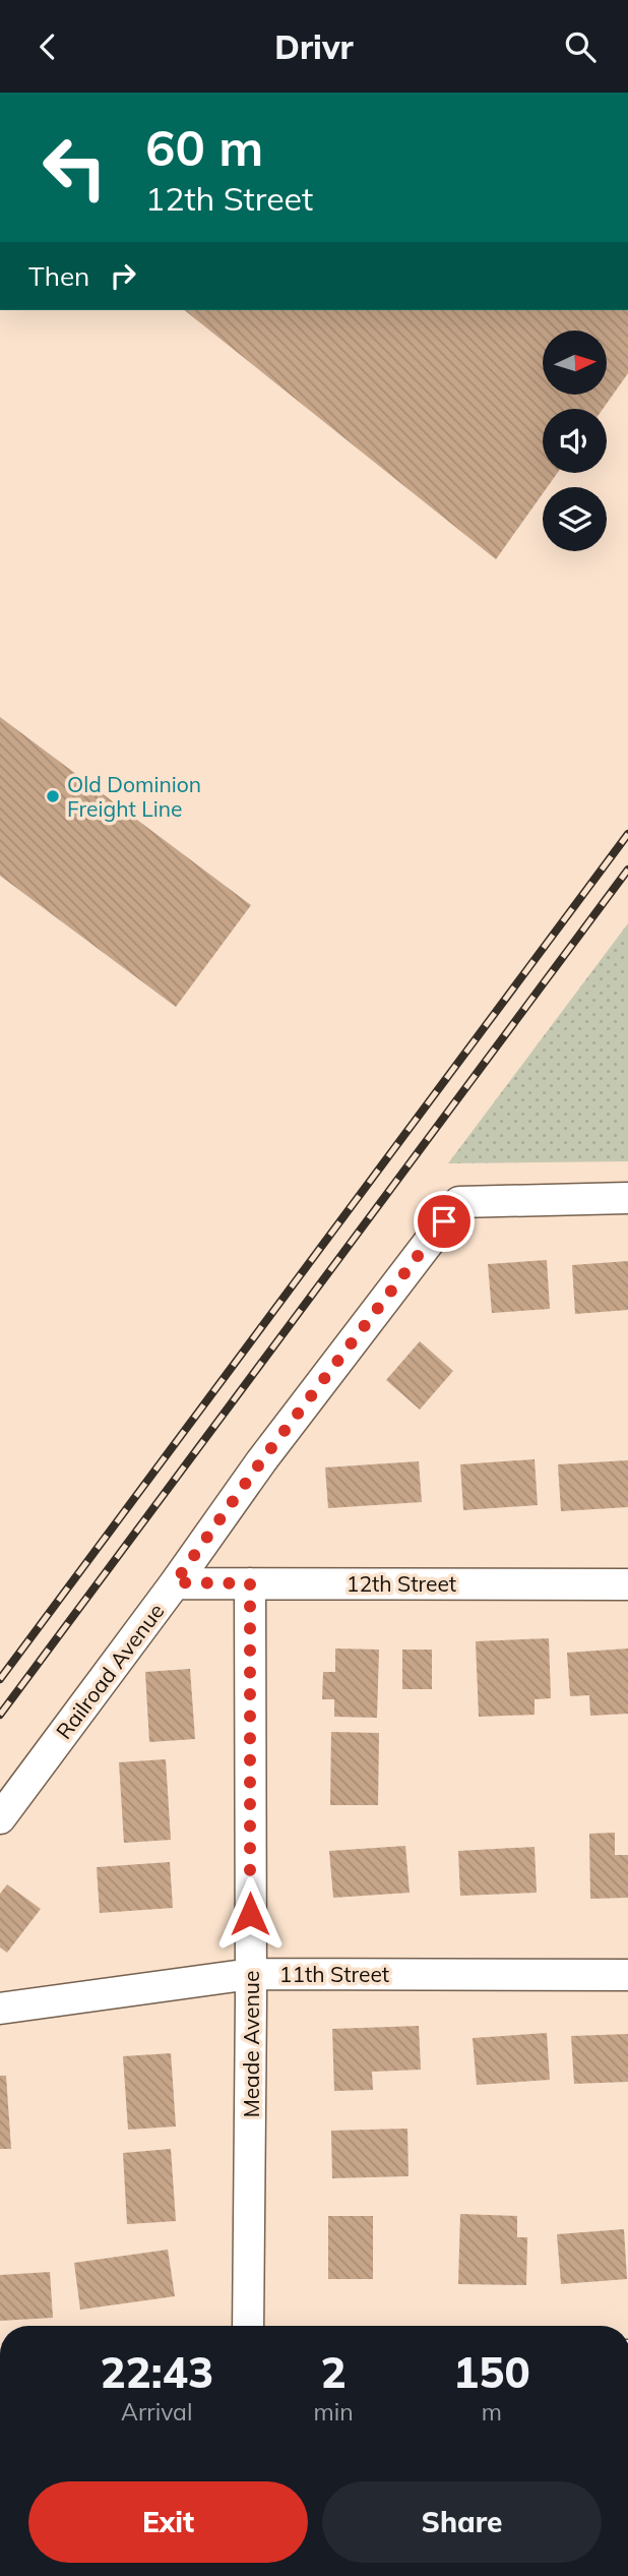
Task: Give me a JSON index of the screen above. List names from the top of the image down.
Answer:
{
  "streets": {
    "street": [
      "12th Street",
      "Railroad Avenue",
      "11th Street",
      "Meade Avenue"
    ]
  },
  "crossings": [
    ["12th Street", "Railroad Avenue"],
    ["12th Street", "Meade Avenue"],
    ["11th Street", "Meade Avenue"]
  ],
  "places": ["Old Dominion Freight Line"],
  "north": "right",
  "page": {
    "header": "Drivr",
    "turn": ["60 m", "12th Street"],
    "then": "Then",
    "eta": [
      "22:43",
      "Arrival",
      "2",
      "min",
      "150",
      "m"
    ],
    "buttons": ["Exit", "Share"]
  }
}
